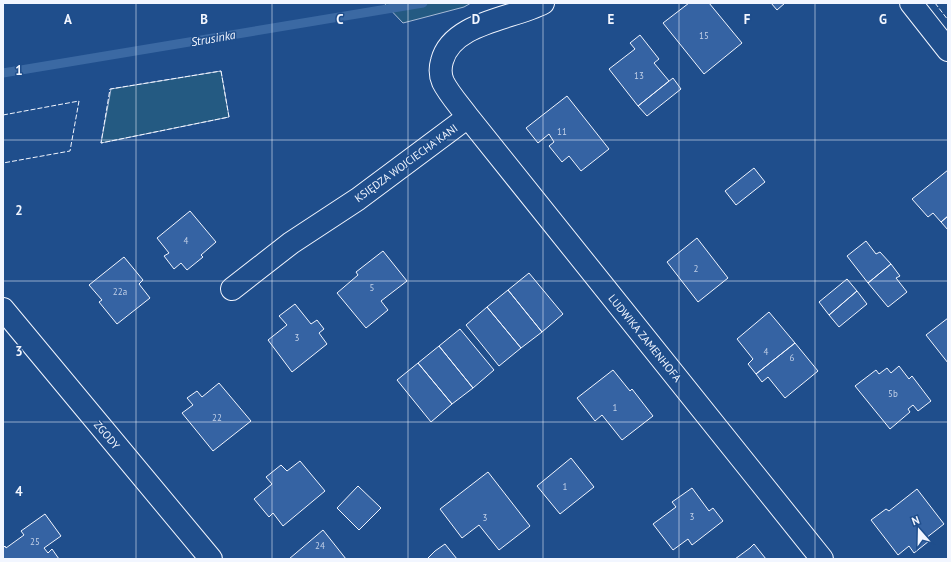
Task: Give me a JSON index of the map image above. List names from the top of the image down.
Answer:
{
  "streets": {
    "street": ["KSIĘDZA WOJCIECHA KANI", "LUDWIKA ZAMENHOFA", "ZGODY"]
  },
  "crossings": [
    ["KSIĘDZA WOJCIECHA KANI", "LUDWIKA ZAMENHOFA"]
  ],
  "water": ["Strusinka"],
  "house_numbers": [
    "15",
    "13",
    "11",
    "4",
    "2",
    "5",
    "22a",
    "3",
    "4",
    "6",
    "5b",
    "1",
    "22",
    "1",
    "3",
    "3",
    "25",
    "24"
  ],
  "north": "top",
  "grid": {
    "columns": [
      "A",
      "B",
      "C",
      "D",
      "E",
      "F",
      "G"
    ],
    "rows": [
      "1",
      "2",
      "3",
      "4"
    ]
  }
}
